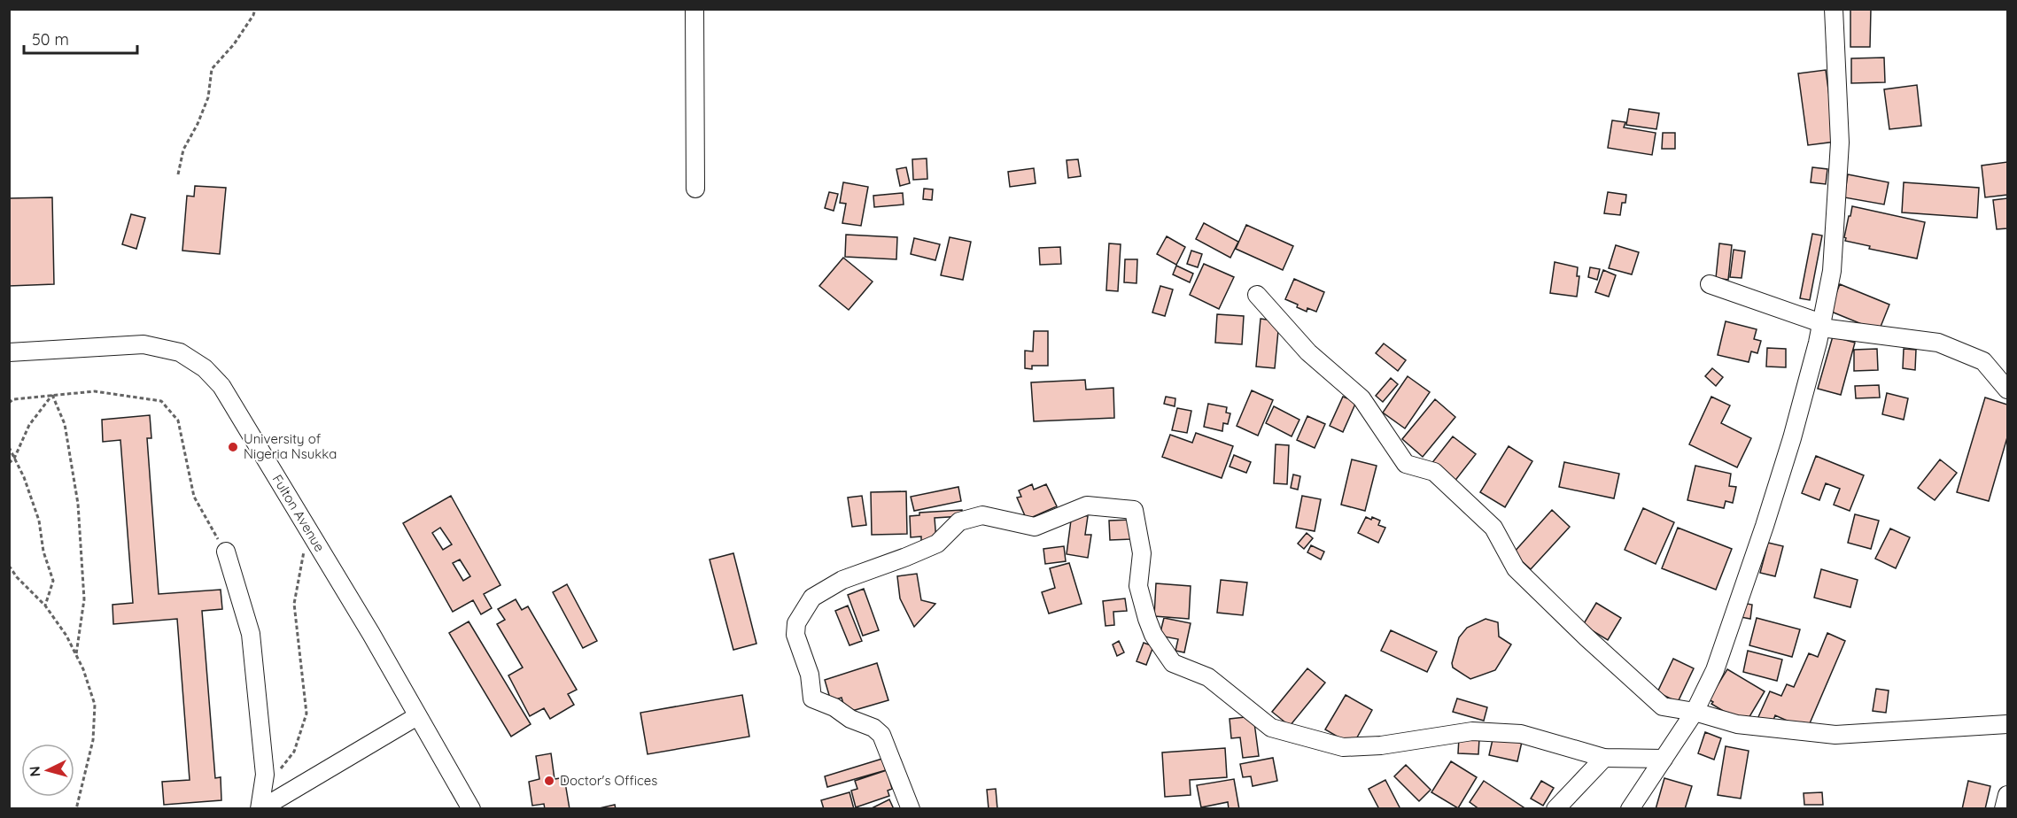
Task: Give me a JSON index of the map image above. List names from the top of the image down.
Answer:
{
  "streets": {
    "street": ["Fulton Avenue"]
  },
  "places": ["University of Nigeria Nsukka", "Doctor's Offices"],
  "scale_bar": "50 m",
  "north": "left"
}
